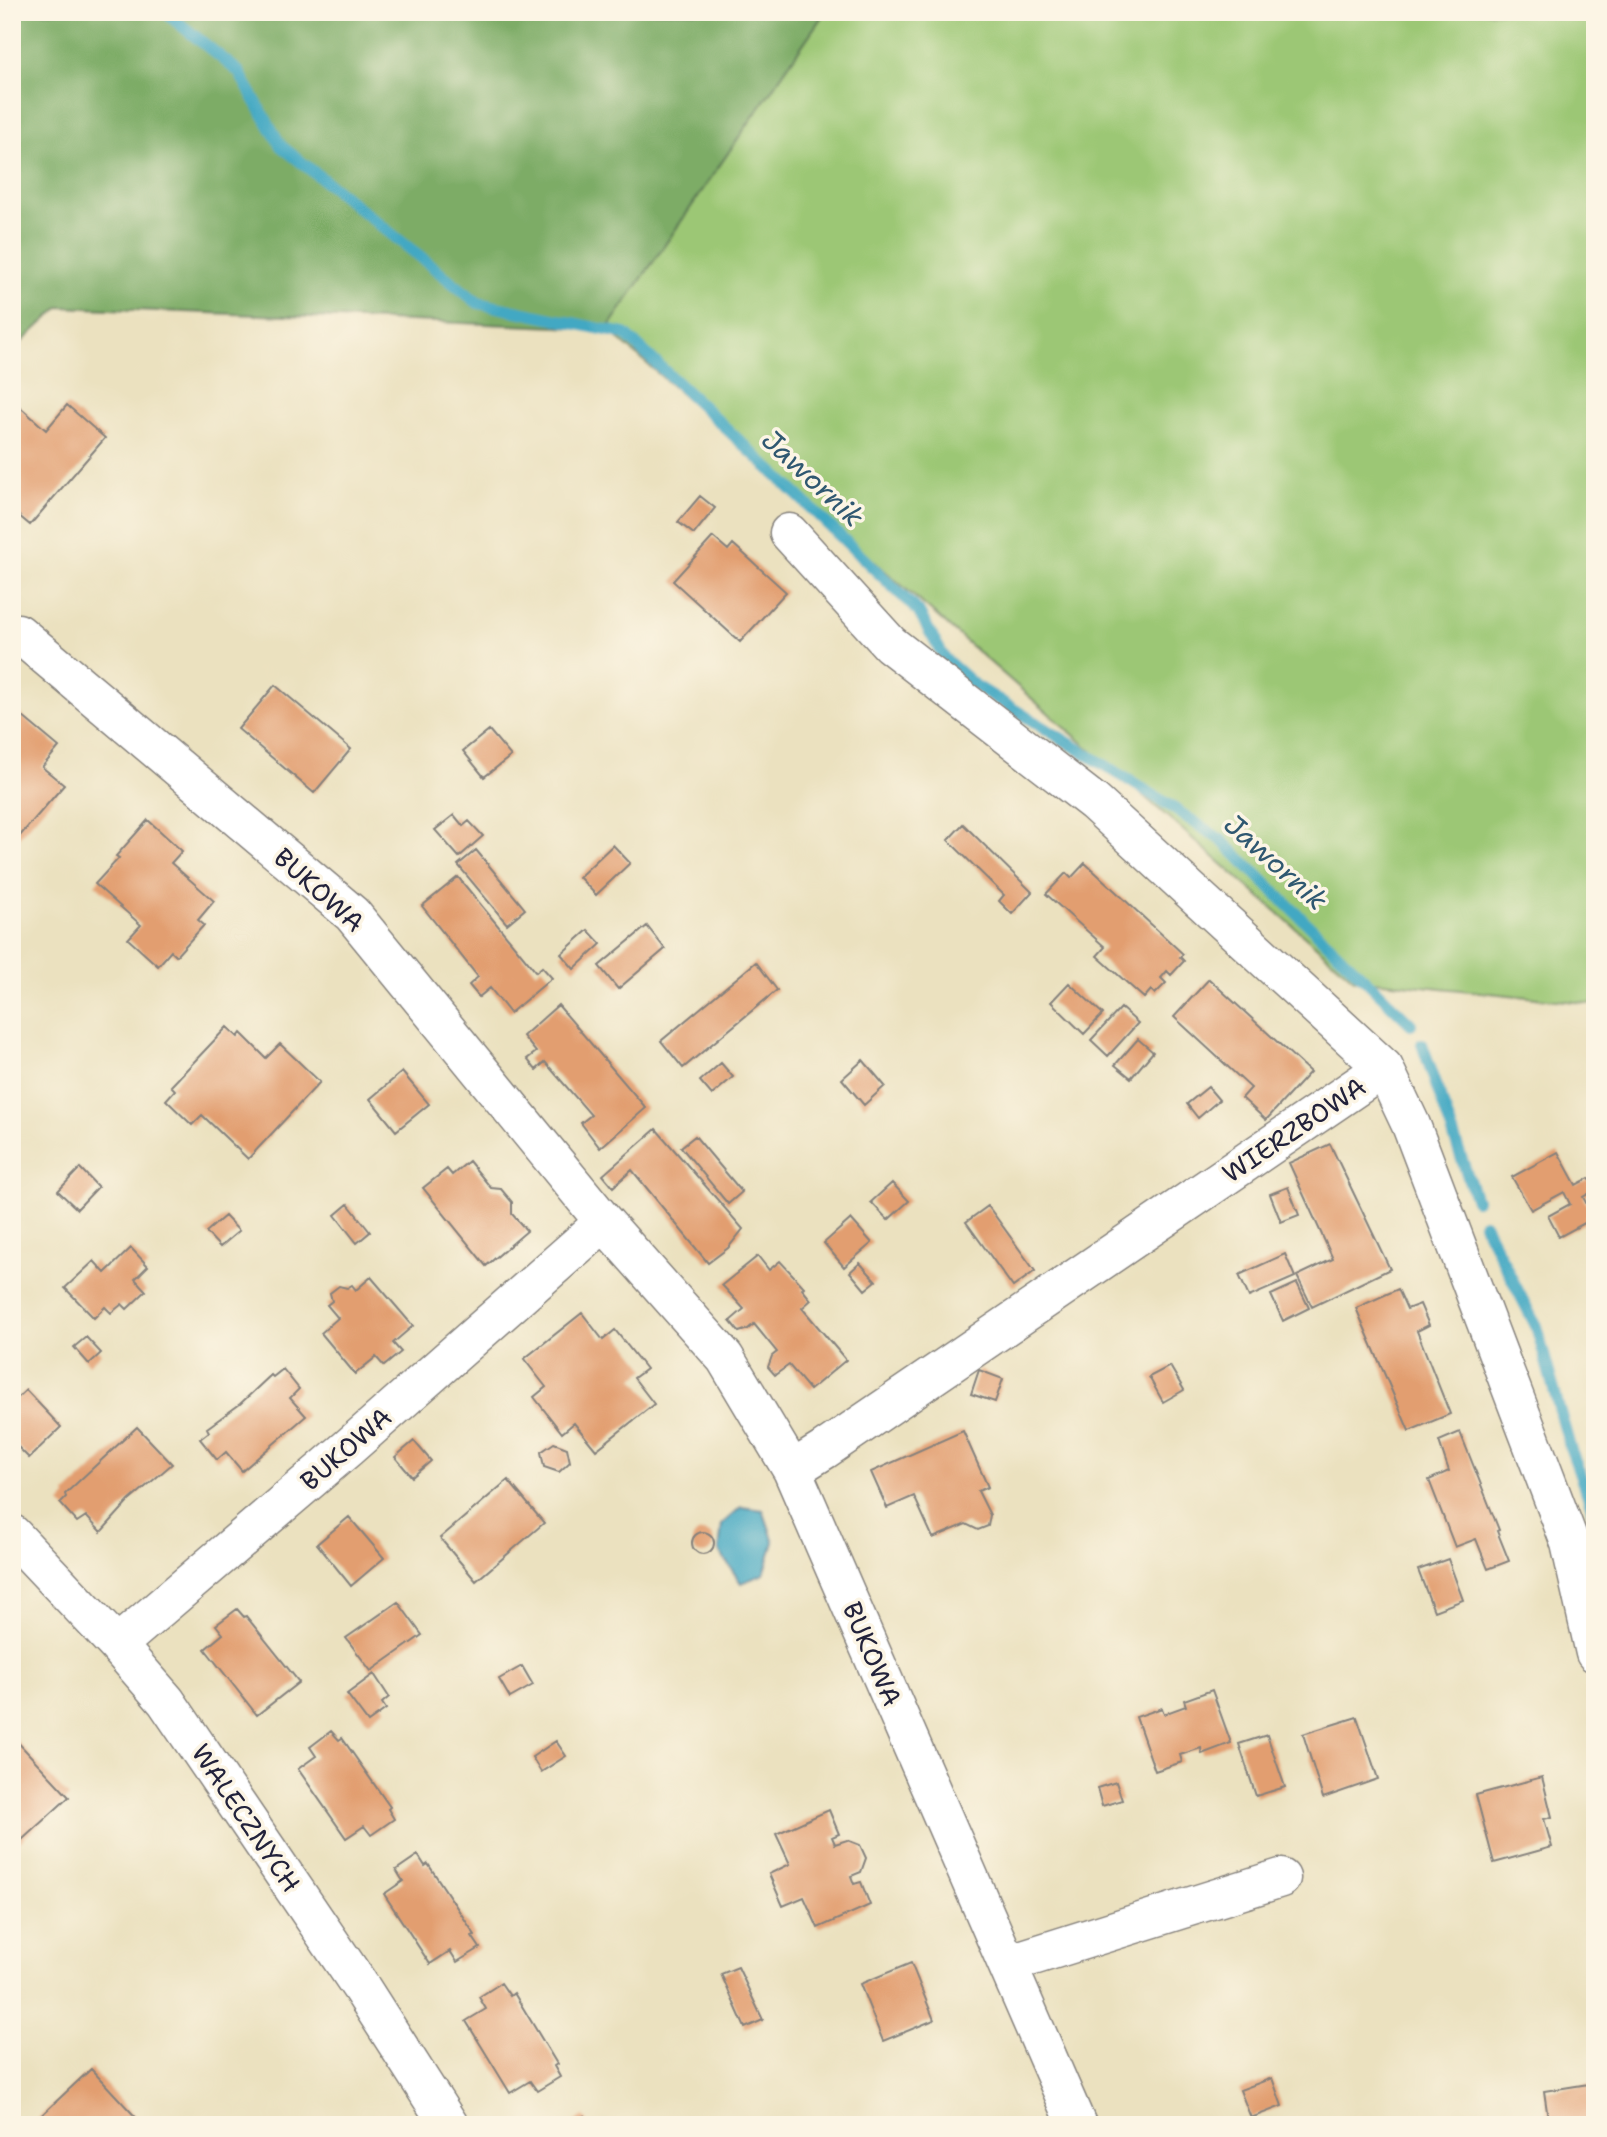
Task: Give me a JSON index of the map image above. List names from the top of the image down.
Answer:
{
  "streets": {
    "street": ["BUKOWA", "WIERZBOWA", "WALECZNYCH"]
  },
  "crossings": [
    ["BUKOWA", "WIERZBOWA"],
    ["BUKOWA", "WALECZNYCH"]
  ],
  "water": ["Jawornik"]
}
